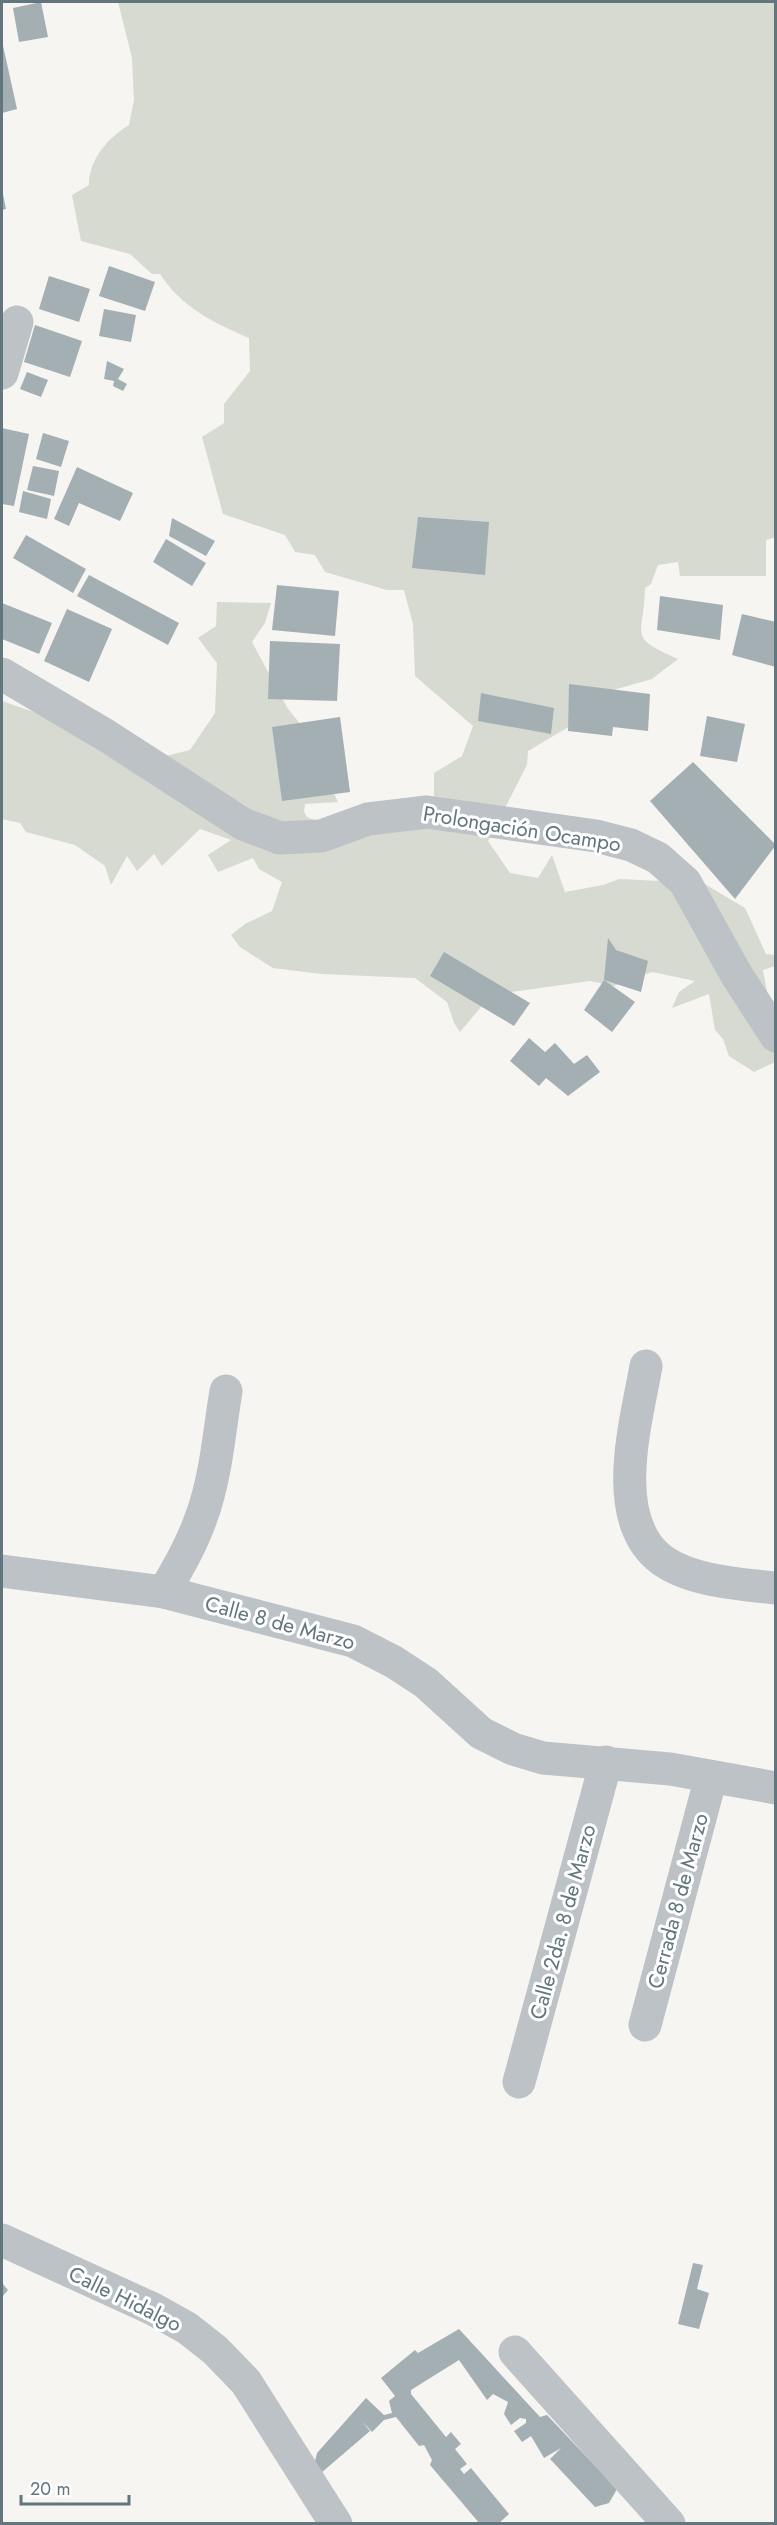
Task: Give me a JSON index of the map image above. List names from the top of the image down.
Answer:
{
  "streets": {
    "street": [
      "Prolongación Ocampo",
      "Calle 8 de Marzo",
      "Cerrada 8 de Marzo",
      "Calle 2da. 8 de Marzo",
      "Calle Hidalgo"
    ]
  },
  "crossings": [
    ["Calle 8 de Marzo", "Cerrada 8 de Marzo"],
    ["Calle 8 de Marzo", "Calle 2da. 8 de Marzo"]
  ],
  "scale_bar": "20 m"
}
